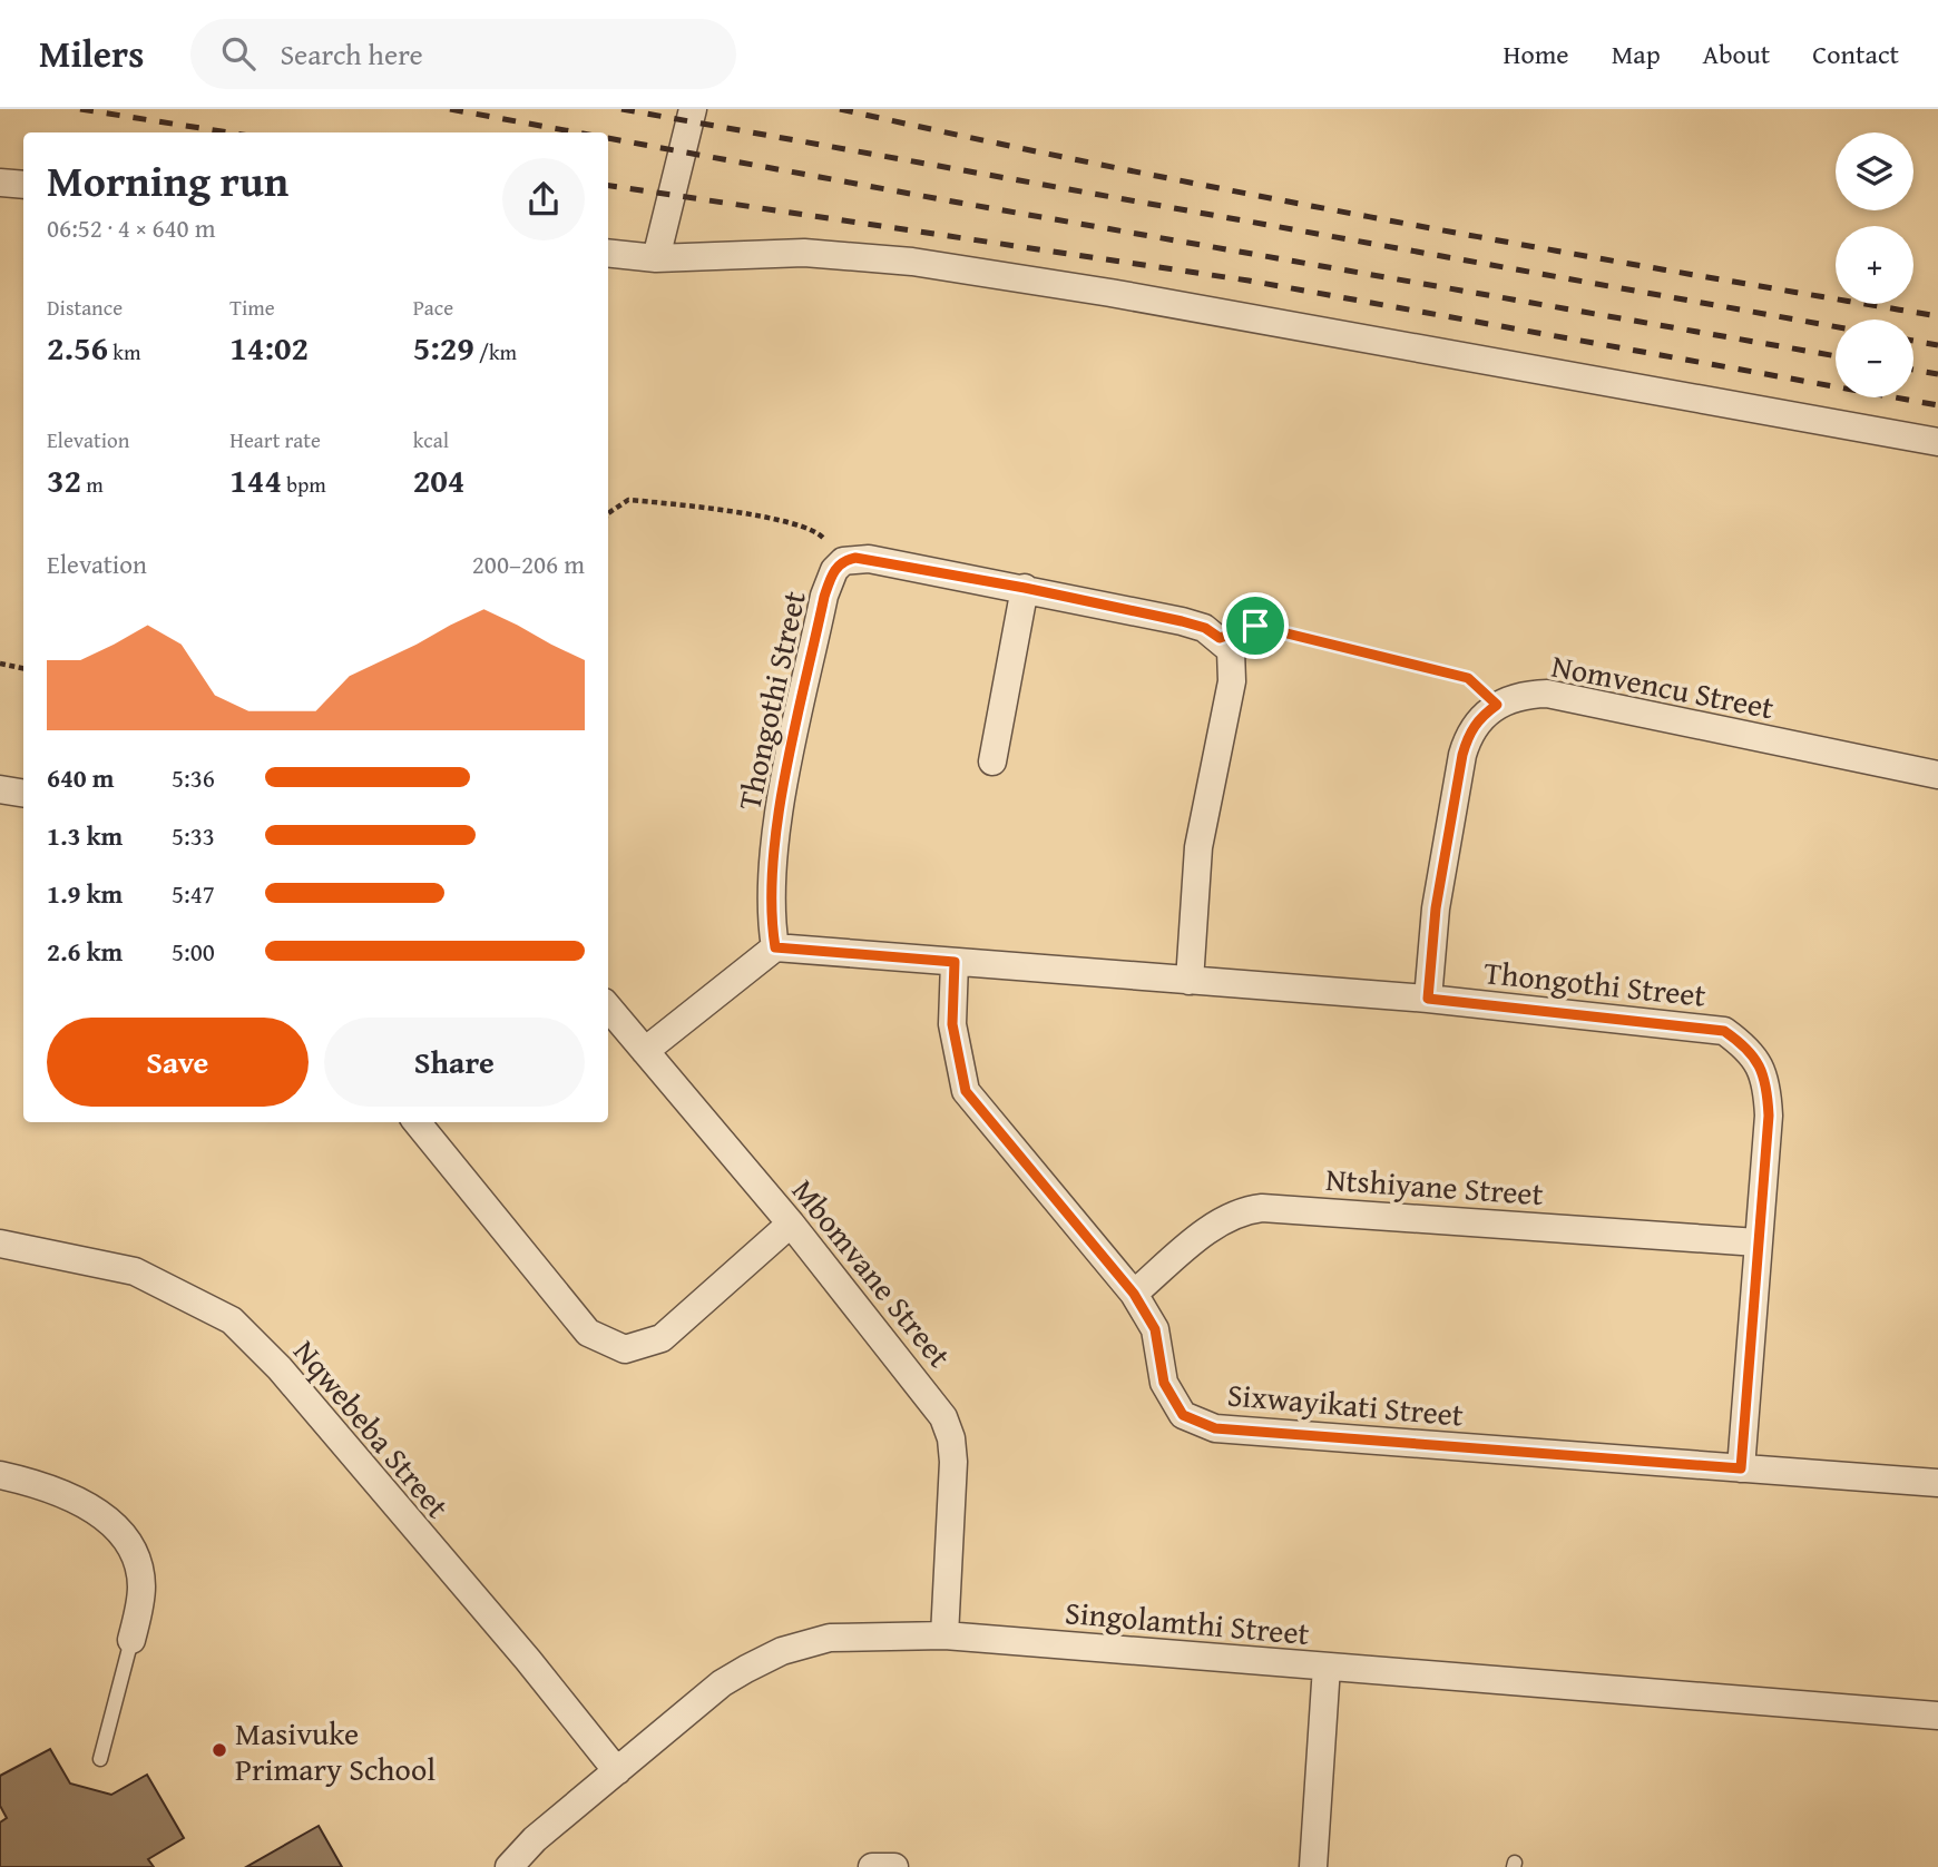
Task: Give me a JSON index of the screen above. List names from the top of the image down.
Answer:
{
  "streets": {
    "street": [
      "Nomvencu Street",
      "Thongothi Street",
      "Ntshiyane Street",
      "Mbomvane Street",
      "Sixwayikati Street",
      "Nqwebeba Street",
      "Singolamthi Street"
    ]
  },
  "crossings": [
    ["Nomvencu Street", "Thongothi Street"],
    ["Thongothi Street", "Ntshiyane Street"],
    ["Thongothi Street", "Sixwayikati Street"],
    ["Ntshiyane Street", "Sixwayikati Street"],
    ["Mbomvane Street", "Singolamthi Street"],
    ["Nqwebeba Street", "Singolamthi Street"]
  ],
  "places": ["Masivuke Primary School"],
  "page": {
    "header": "Milers",
    "search": "Search here",
    "nav": [
      "Home",
      "Map",
      "About",
      "Contact"
    ],
    "map_buttons": ["+", "−"],
    "heading": ["Morning run", "06:52 · 4 × 640 m"],
    "stats": [
      ["Distance", "2.56 km"],
      ["Time", "14:02"],
      ["Pace", "5:29 /km"],
      ["Elevation", "32 m"],
      ["Heart rate", "144 bpm"],
      ["kcal", "204"]
    ],
    "chart": ["Elevation", "200–206 m"],
    "list": [
      {
        "name": "640 m",
        "note": "5:36"
      },
      {
        "name": "1.3 km",
        "note": "5:33"
      },
      {
        "name": "1.9 km",
        "note": "5:47"
      },
      {
        "name": "2.6 km",
        "note": "5:00"
      }
    ],
    "buttons": ["Save", "Share"]
  }
}
